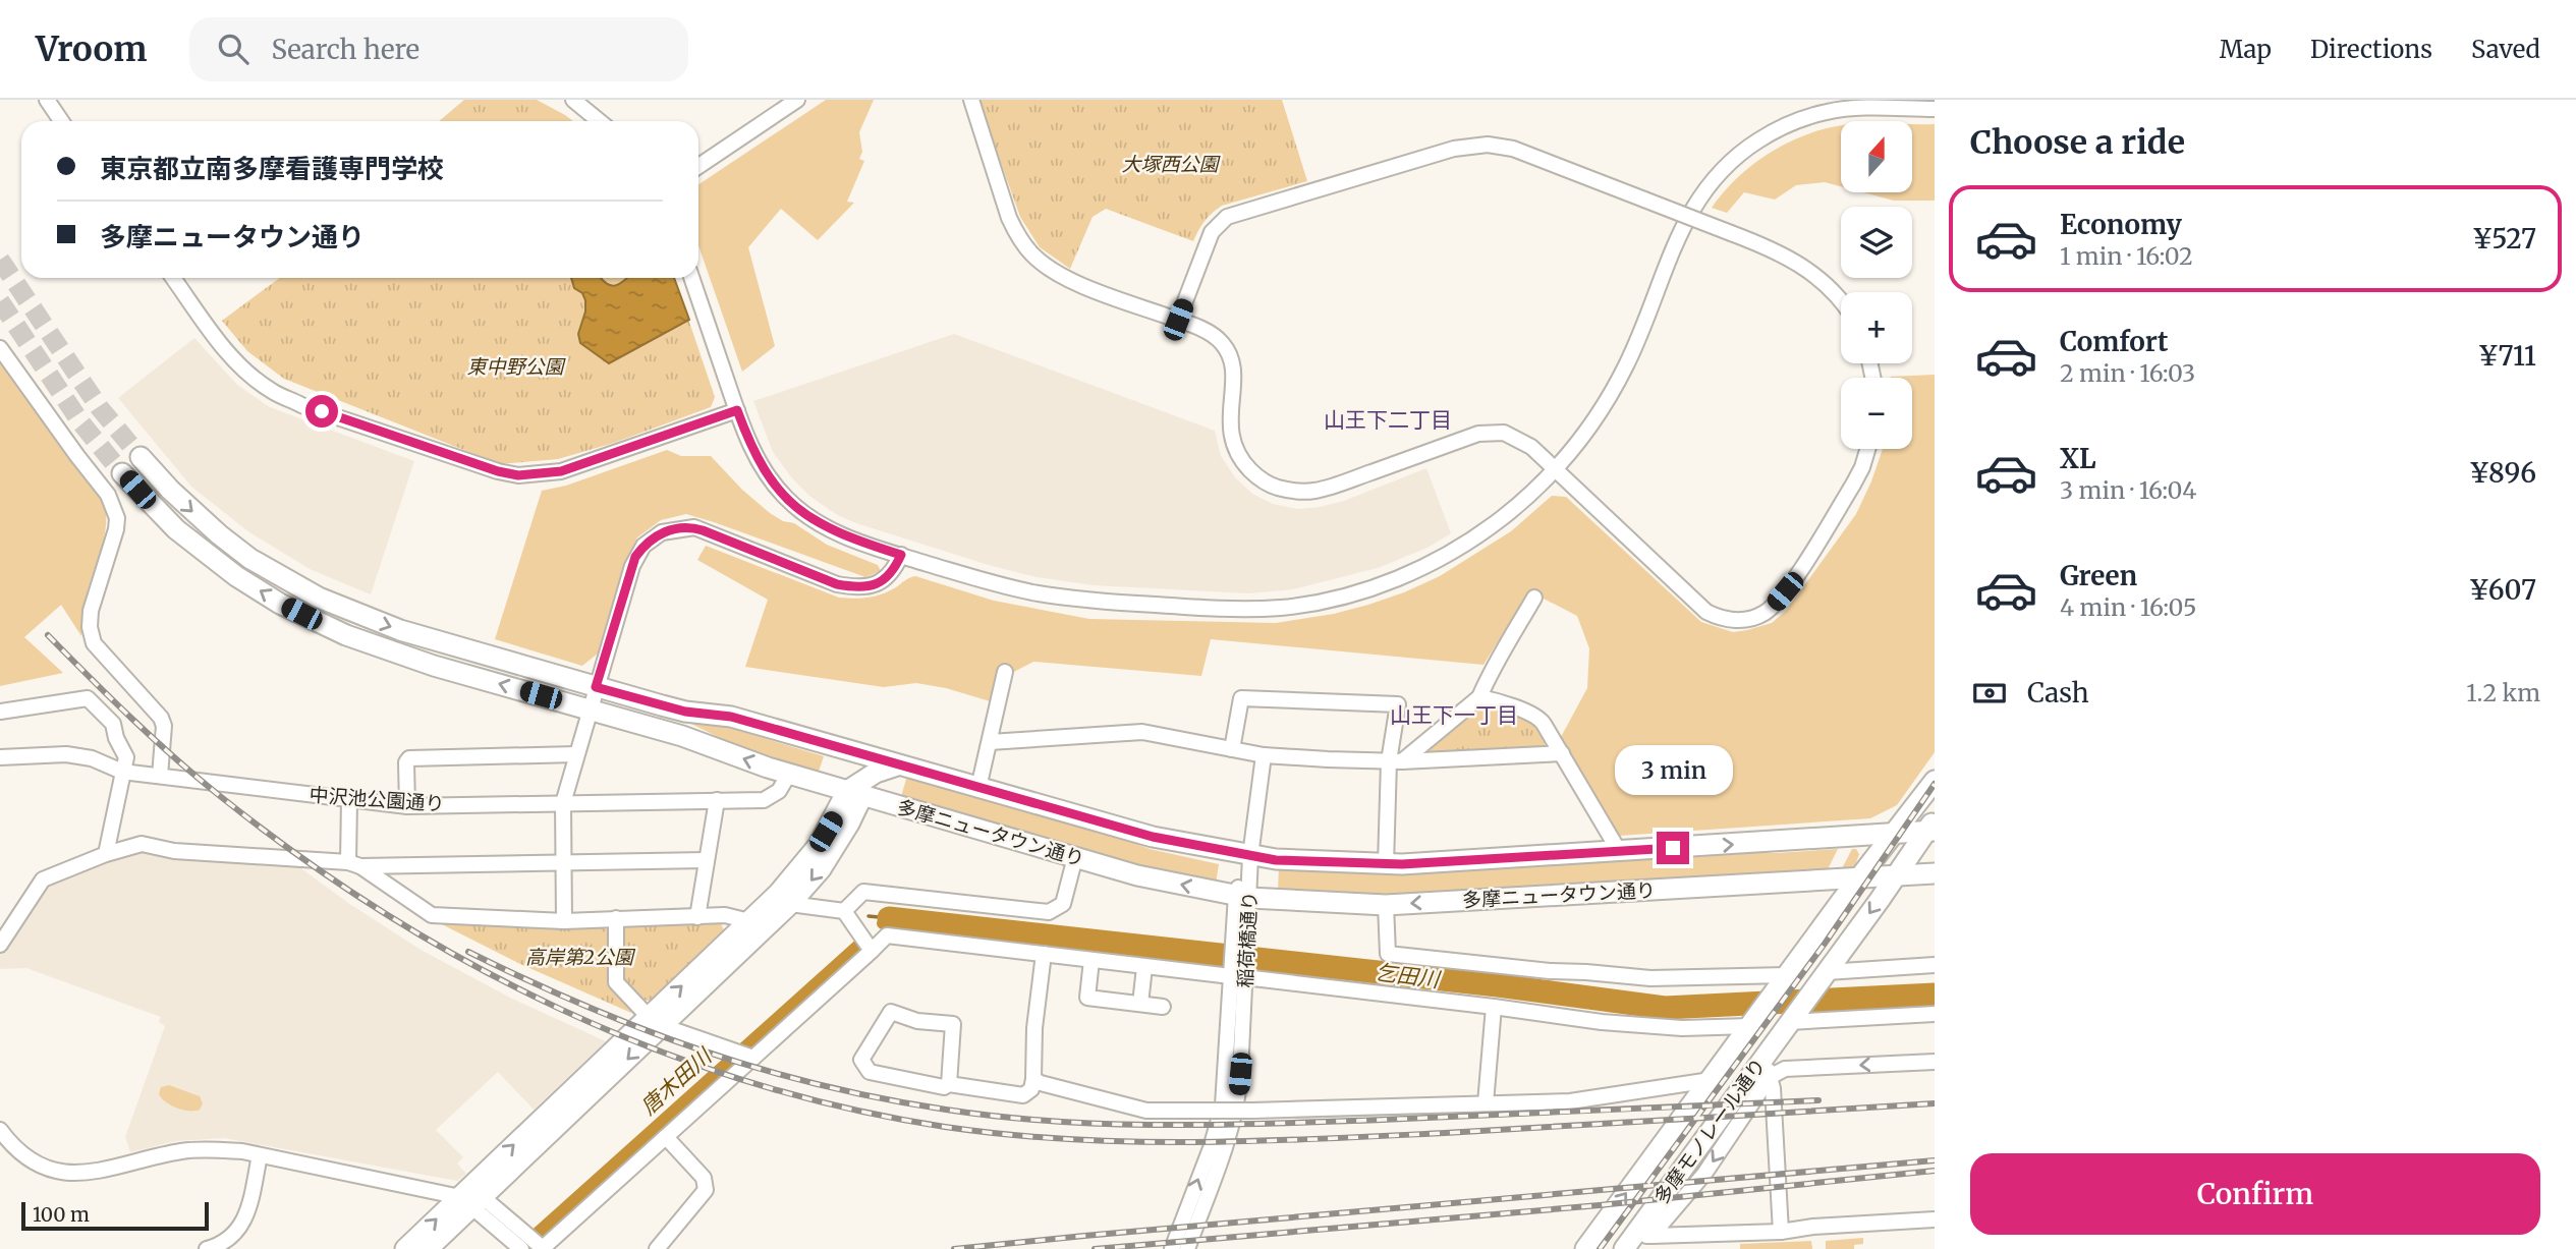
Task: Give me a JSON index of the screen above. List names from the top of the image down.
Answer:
{
  "streets": {
    "main road": ["多摩ニュータウン通り", "多摩モノレール通り"],
    "street": ["中沢池公園通り", "稲荷橋通り"]
  },
  "crossings": [
    ["中沢池公園通り", "多摩ニュータウン通り"],
    ["多摩ニュータウン通り", "稲荷橋通り"]
  ],
  "districts": ["山王下二丁目", "山王下一丁目"],
  "water": ["乞田川", "唐木田川"],
  "parks": ["大塚西公園", "東中野公園", "高岸第2公園"],
  "scale_bar": "100 m",
  "north": "top",
  "page": {
    "header": "Vroom",
    "search": "Search here",
    "nav": ["Map", "Directions", "Saved"],
    "heading": "Choose a ride",
    "map_buttons": ["+", "−"],
    "banner": ["東京都立南多摩看護専門学校", "多摩ニュータウン通り"],
    "list": [
      {
        "name": "Economy",
        "note": "1 min · 16:02",
        "value": "¥527"
      },
      {
        "name": "Comfort",
        "note": "2 min · 16:03",
        "value": "¥711"
      },
      {
        "name": "XL",
        "note": "3 min · 16:04",
        "value": "¥896"
      },
      {
        "name": "Green",
        "note": "4 min · 16:05",
        "value": "¥607"
      }
    ],
    "pay": ["Cash", "1.2 km"],
    "bubble": "3 min",
    "buttons": "Confirm",
    "scale": "100 m"
  }
}
